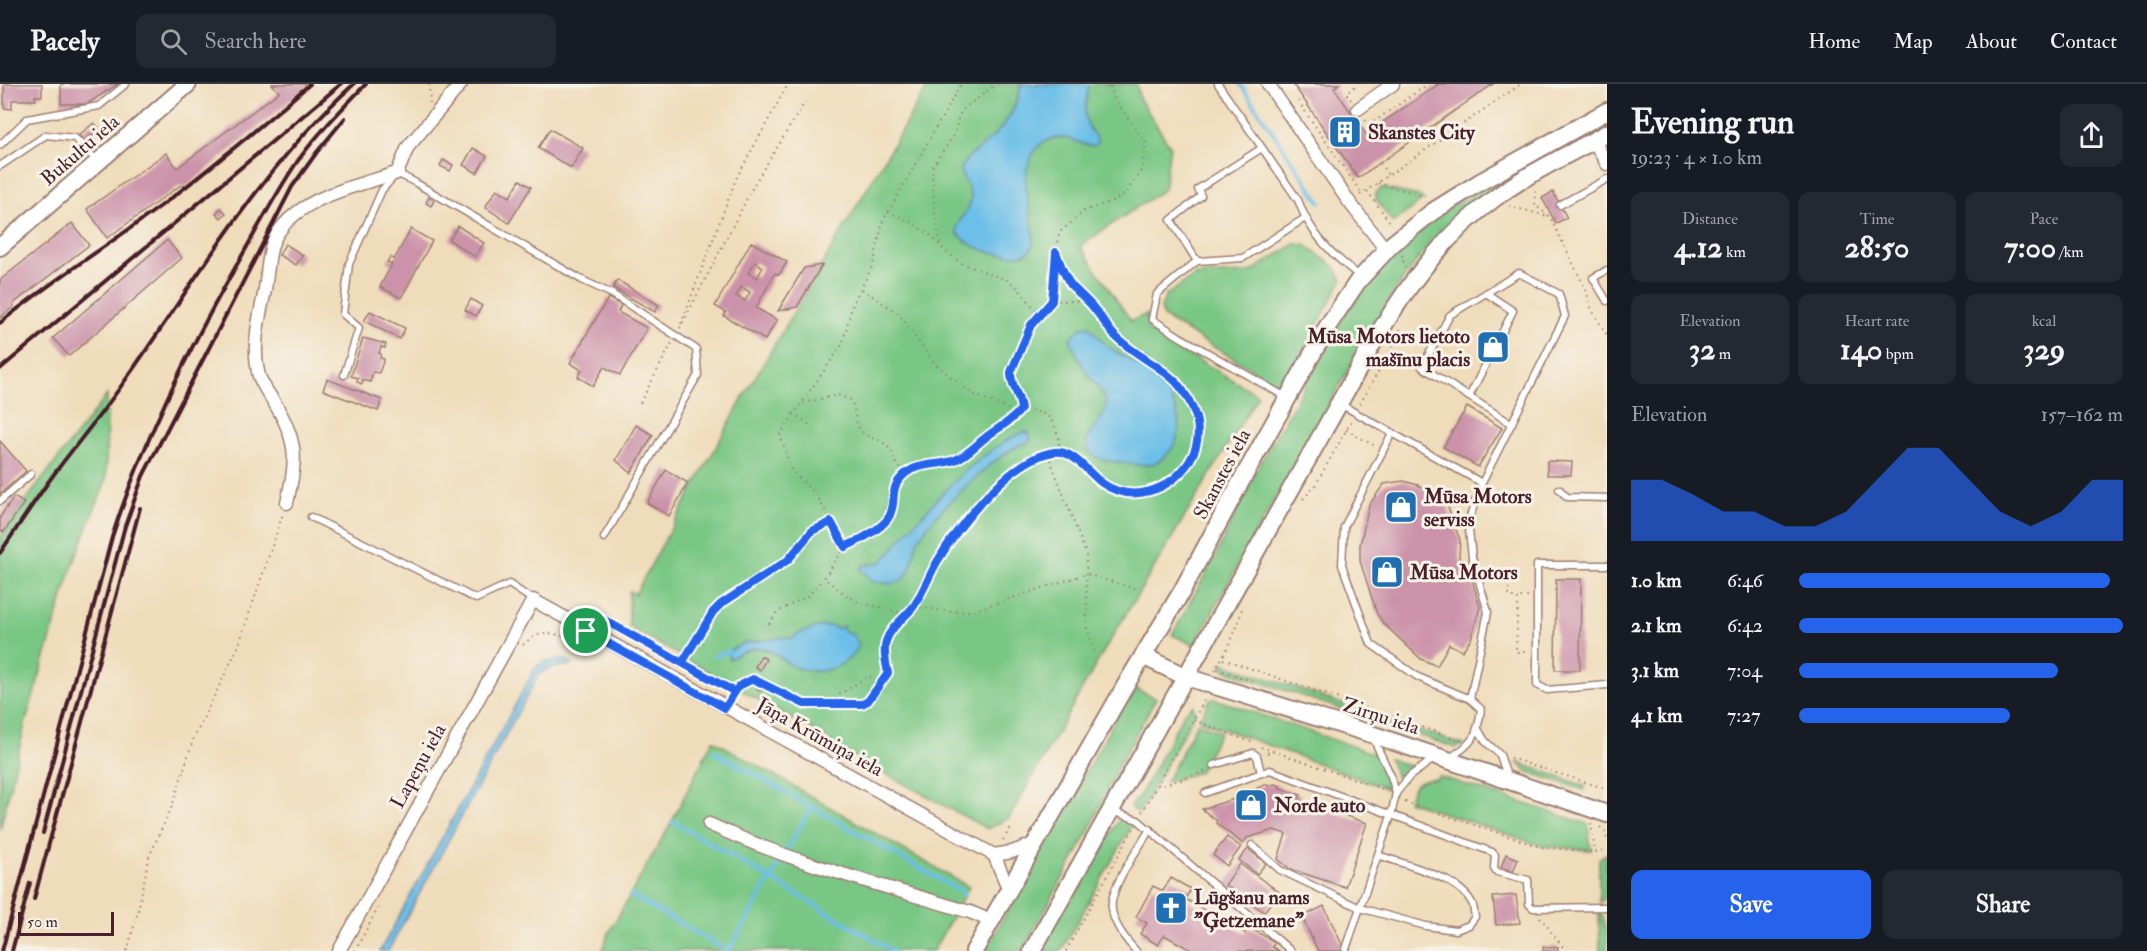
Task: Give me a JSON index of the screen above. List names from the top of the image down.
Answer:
{
  "streets": {
    "main road": ["Bukultu iela", "Skanstes iela", "Zirņu iela"],
    "street": ["Jāņa Krūmiņa iela", "Lapeņu iela"]
  },
  "crossings": [
    ["Skanstes iela", "Zirņu iela"],
    ["Jāņa Krūmiņa iela", "Lapeņu iela"]
  ],
  "places": {
    "building": ["Skanstes City"],
    "shop": [
      "Mūsa Motors lietoto mašīnu placis",
      "Mūsa Motors serviss",
      "Mūsa Motors",
      "Norde auto"
    ],
    "church": ["Lūgšanu nams \"Ģetzemane\""]
  },
  "scale_bar": "50 m",
  "page": {
    "header": "Pacely",
    "search": "Search here",
    "nav": [
      "Home",
      "Map",
      "About",
      "Contact"
    ],
    "heading": ["Evening run", "19:23 · 4 × 1.0 km"],
    "stats": [
      ["Distance", "4.12 km"],
      ["Time", "28:50"],
      ["Pace", "7:00 /km"],
      ["Elevation", "32 m"],
      ["Heart rate", "140 bpm"],
      ["kcal", "329"]
    ],
    "chart": ["Elevation", "157–162 m"],
    "list": [
      {
        "name": "1.0 km",
        "note": "6:46"
      },
      {
        "name": "2.1 km",
        "note": "6:42"
      },
      {
        "name": "3.1 km",
        "note": "7:04"
      },
      {
        "name": "4.1 km",
        "note": "7:27"
      }
    ],
    "buttons": ["Save", "Share"],
    "scale": "50 m"
  }
}
